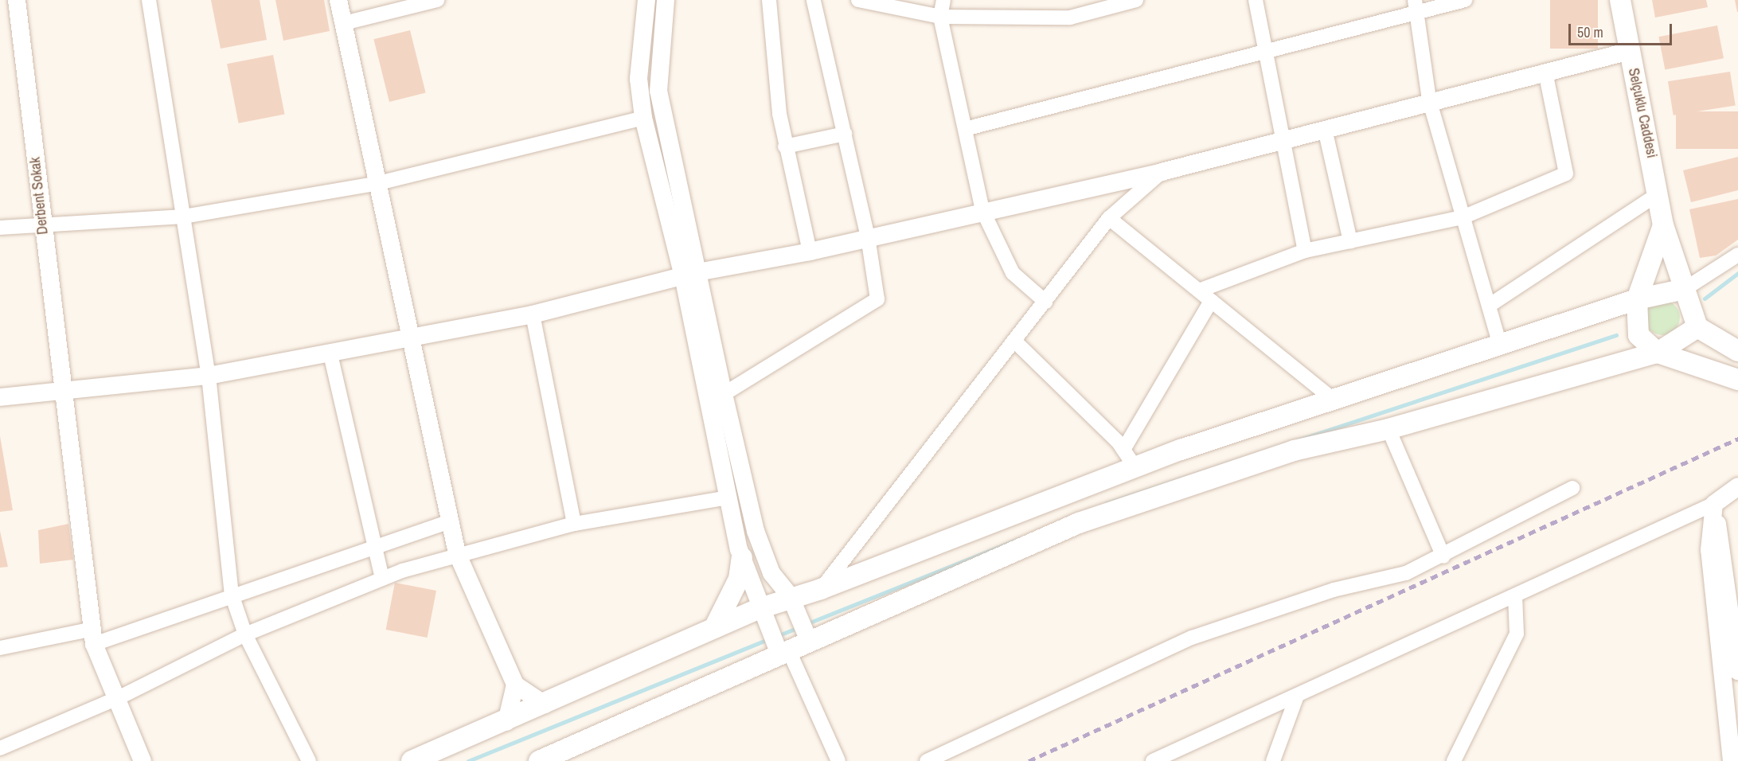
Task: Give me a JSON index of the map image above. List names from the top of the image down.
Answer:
{
  "streets": {
    "main road": ["Selçuklu Caddesi"],
    "street": ["Derbent Sokak"]
  },
  "scale_bar": "50 m"
}
